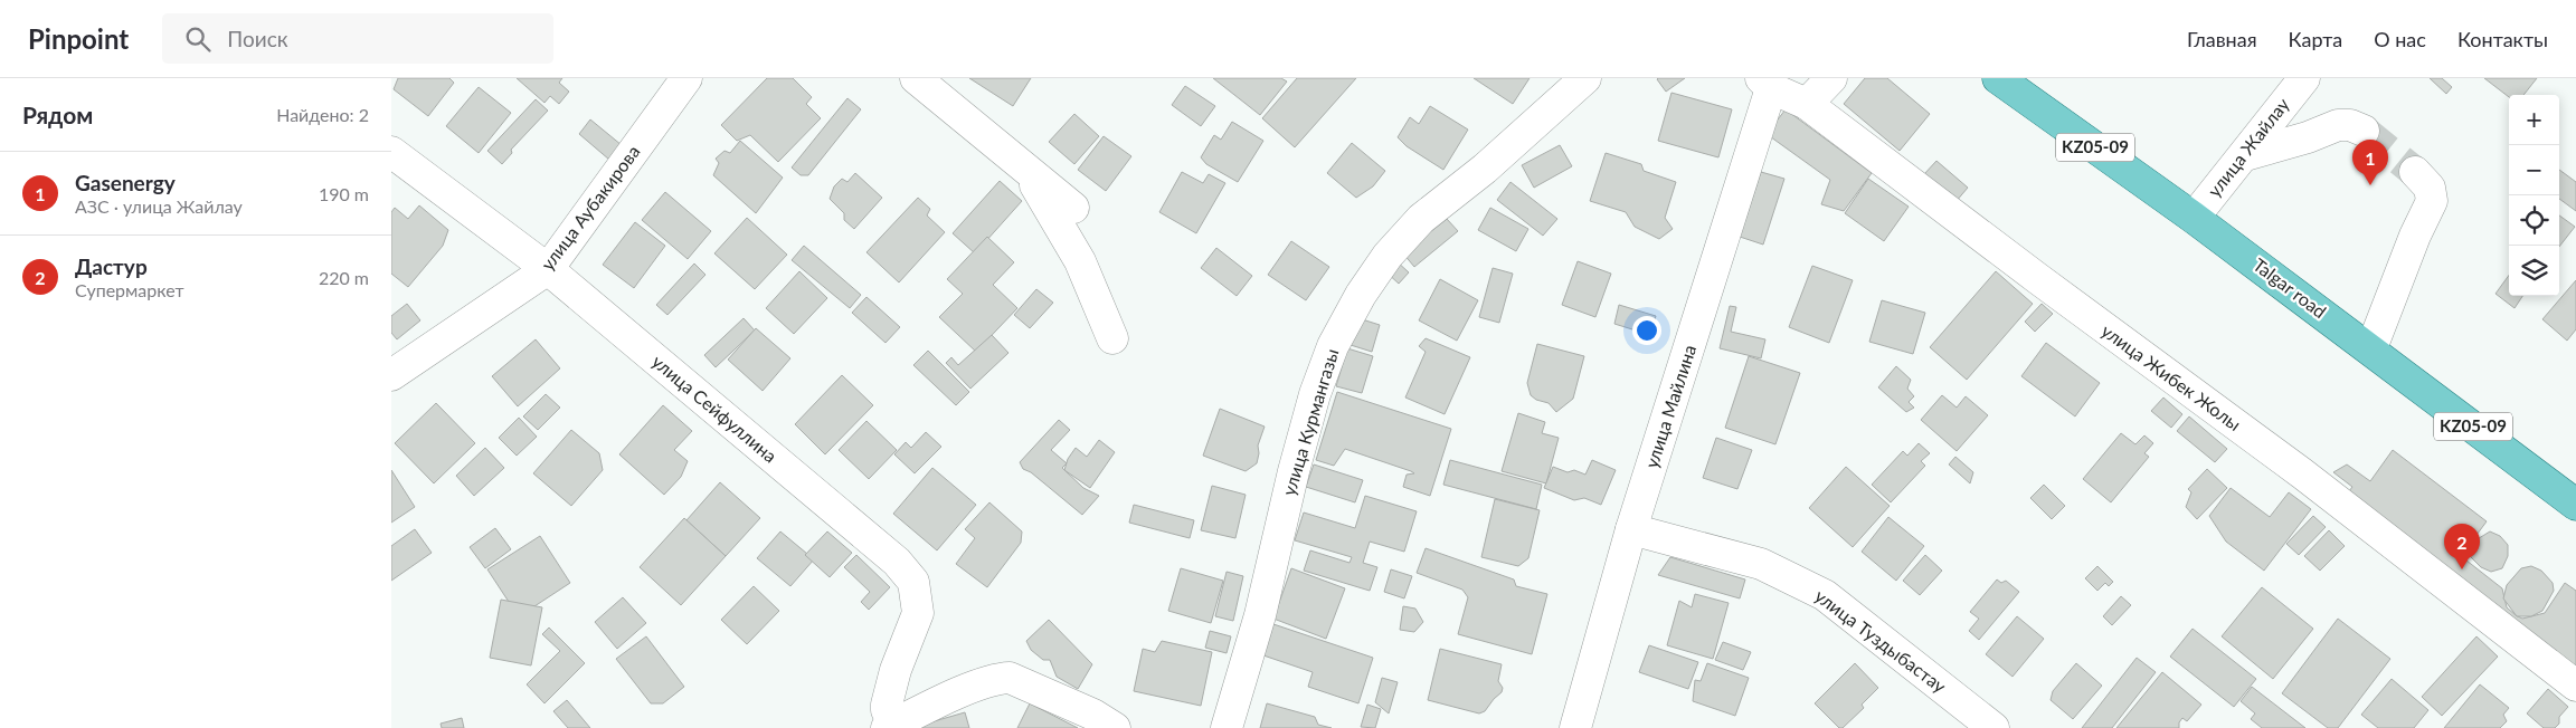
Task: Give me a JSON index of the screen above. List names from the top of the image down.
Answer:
{
  "streets": {
    "main road": ["KZ05-09", "Talgar road"],
    "street": [
      "улица Жайлау",
      "улица Аубакирова",
      "улица Жибек Жолы",
      "улица Майлина",
      "улица Сейфуллина",
      "улица Курмангазы",
      "улица Туздыбастау"
    ]
  },
  "crossings": [
    ["улица Жайлау", "Talgar road"],
    ["улица Аубакирова", "улица Сейфуллина"],
    ["улица Жибек Жолы", "улица Майлина"],
    ["улица Майлина", "улица Туздыбастау"]
  ],
  "page": {
    "header": "Pinpoint",
    "search": "Поиск",
    "nav": [
      "Главная",
      "Карта",
      "О нас",
      "Контакты"
    ],
    "heading": ["Рядом", "Найдено: 2"],
    "map_buttons": ["+", "−"],
    "pins": ["1", "2"],
    "list": [
      {
        "mark": "1",
        "name": "Gasenergy",
        "note": "АЗС · улица Жайлау",
        "value": "190 m"
      },
      {
        "mark": "2",
        "name": "Дастур",
        "note": "Супермаркет",
        "value": "220 m"
      }
    ]
  }
}
